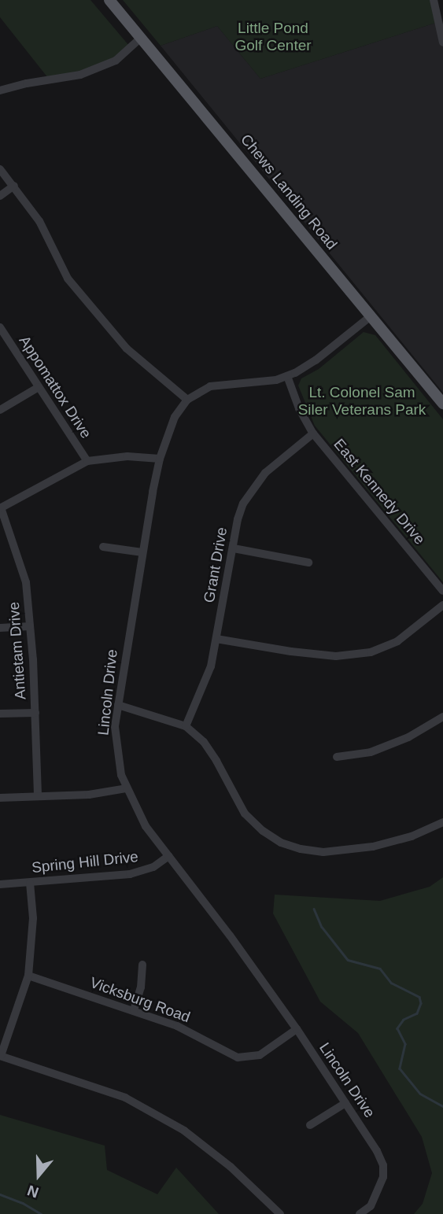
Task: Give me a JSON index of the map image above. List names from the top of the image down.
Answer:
{
  "streets": {
    "main road": ["Chews Landing Road"],
    "street": [
      "Appomattox Drive",
      "East Kennedy Drive",
      "Grant Drive",
      "Antietam Drive",
      "Lincoln Drive",
      "Spring Hill Drive",
      "Vicksburg Road"
    ]
  },
  "crossings": [
    ["Chews Landing Road", "Lincoln Drive"],
    ["East Kennedy Drive", "Grant Drive"],
    ["East Kennedy Drive", "Lincoln Drive"],
    ["Lincoln Drive", "Spring Hill Drive"],
    ["Lincoln Drive", "Vicksburg Road"]
  ],
  "parks": ["Little Pond Golf Center", "Lt. Colonel Sam Siler Veterans Park"],
  "north": "bottom"
}
